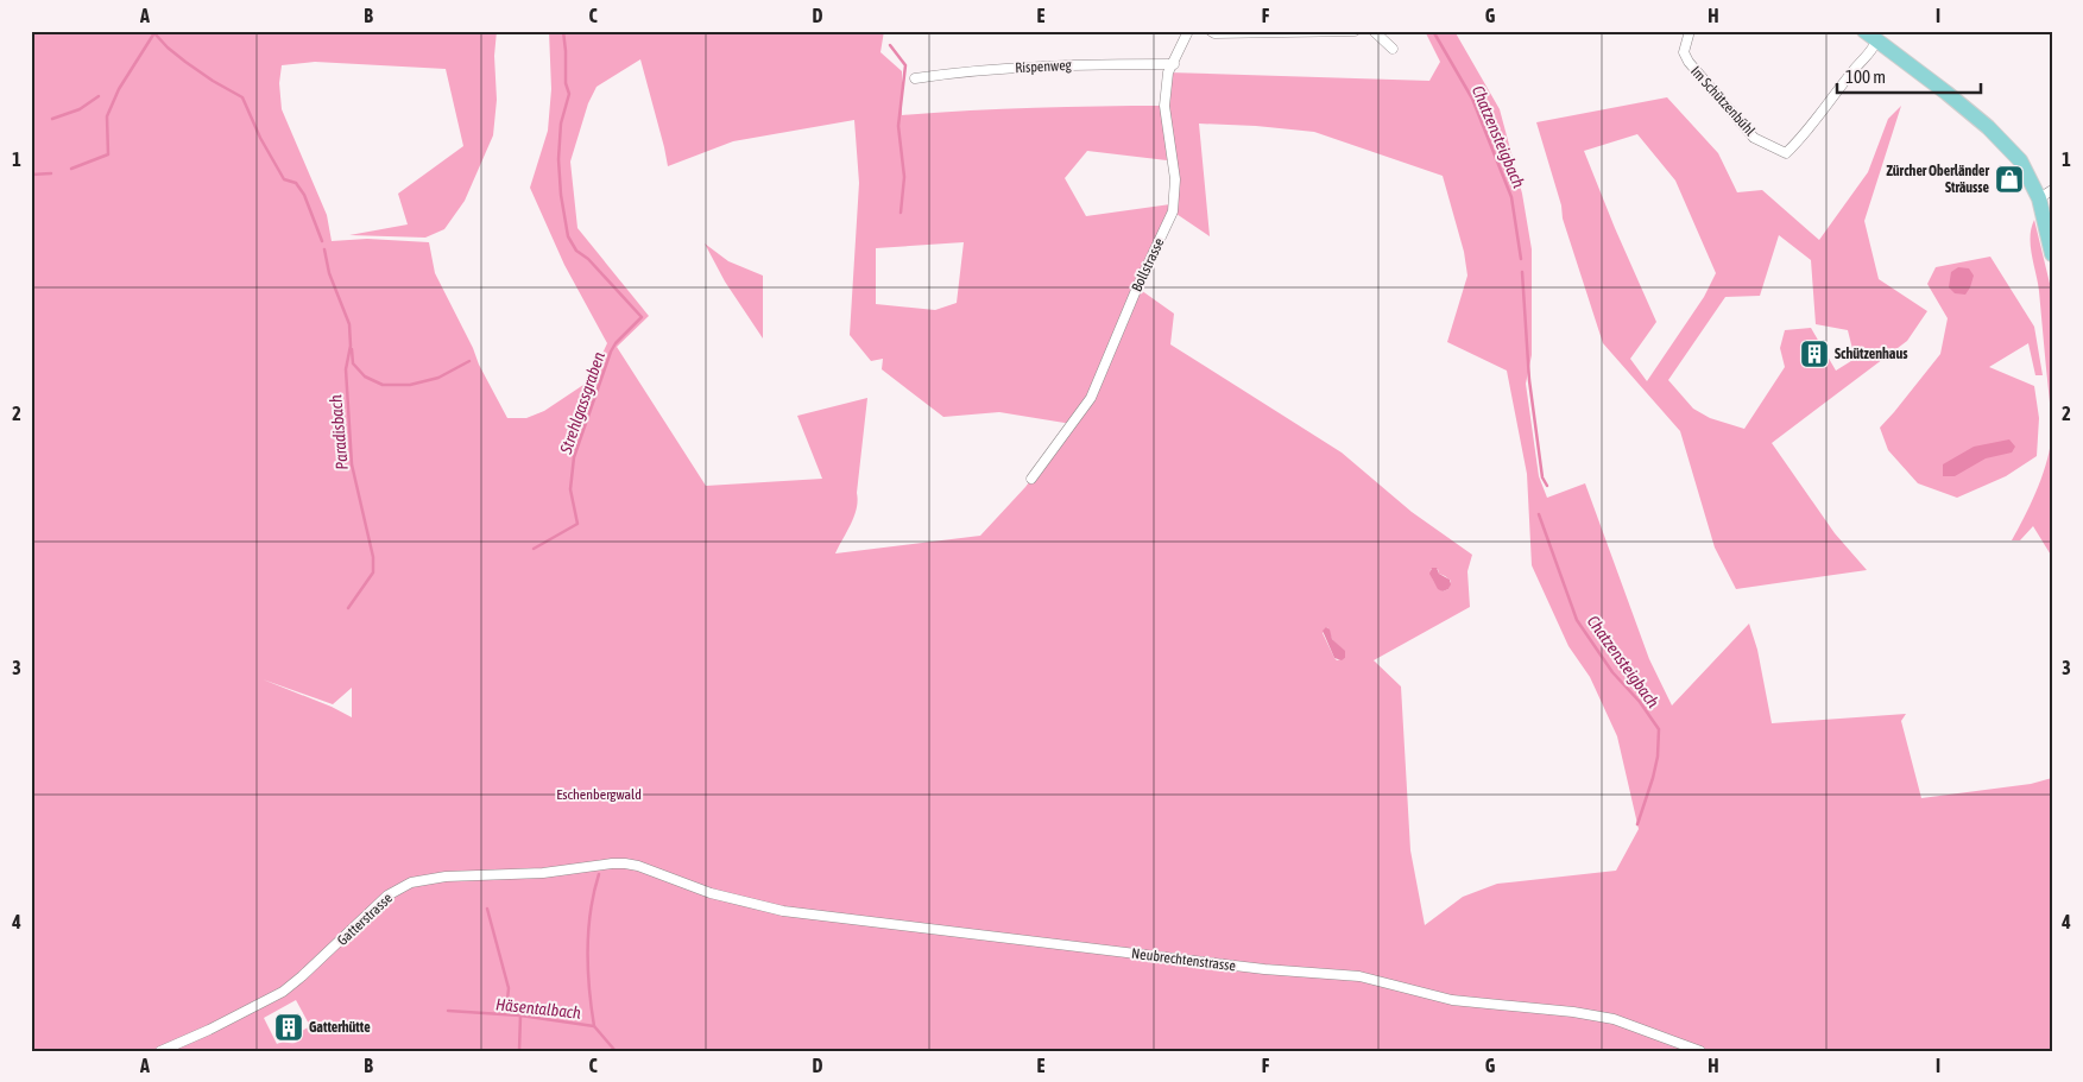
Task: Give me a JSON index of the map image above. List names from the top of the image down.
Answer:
{
  "streets": {
    "street": [
      "Rispenweg",
      "Im Schützenbühl",
      "Bollstrasse",
      "Gatterstrasse",
      "Neubrechtenstrasse"
    ]
  },
  "crossings": [
    ["Rispenweg", "Bollstrasse"],
    ["Gatterstrasse", "Neubrechtenstrasse"]
  ],
  "water": [
    "Chatzensteigbach",
    "Strehlgassgraben",
    "Paradisbach",
    "Häsentalbach"
  ],
  "parks": ["Eschenbergwald"],
  "places": {
    "shop": ["Zürcher Oberländer Sträusse"],
    "building": ["Schützenhaus", "Gatterhütte"]
  },
  "scale_bar": "100 m",
  "grid": {
    "columns": [
      "A",
      "B",
      "C",
      "D",
      "E",
      "F",
      "G",
      "H",
      "I"
    ],
    "rows": [
      "1",
      "2",
      "3",
      "4"
    ]
  }
}
